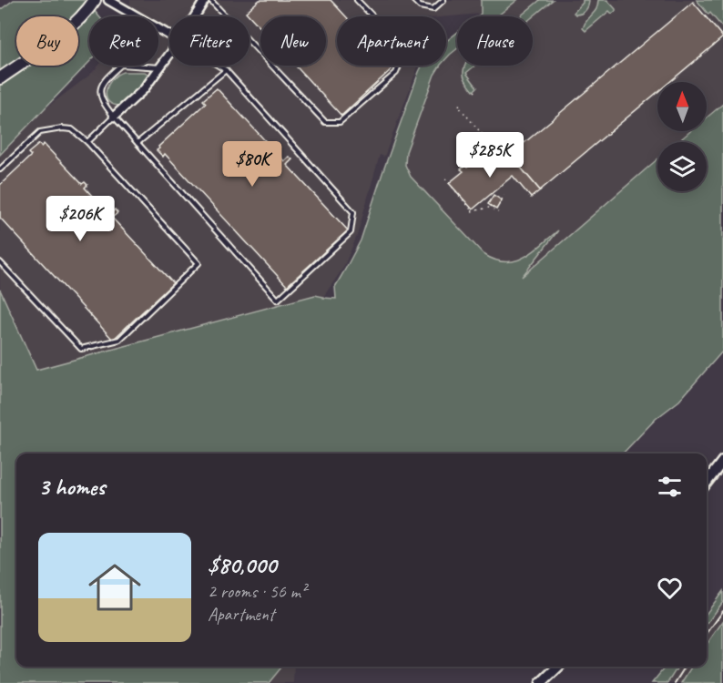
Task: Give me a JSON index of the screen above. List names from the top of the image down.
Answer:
{
  "north": "top",
  "page": {
    "chip": [
      "Buy",
      "Rent",
      "Filters",
      "New",
      "Apartment",
      "House"
    ],
    "price": ["$285K", "$80K", "$206K"],
    "heading": "3 homes",
    "list": [
      {
        "name": "$80,000",
        "note": "2 rooms · 56 m² · Apartment"
      }
    ]
  }
}
